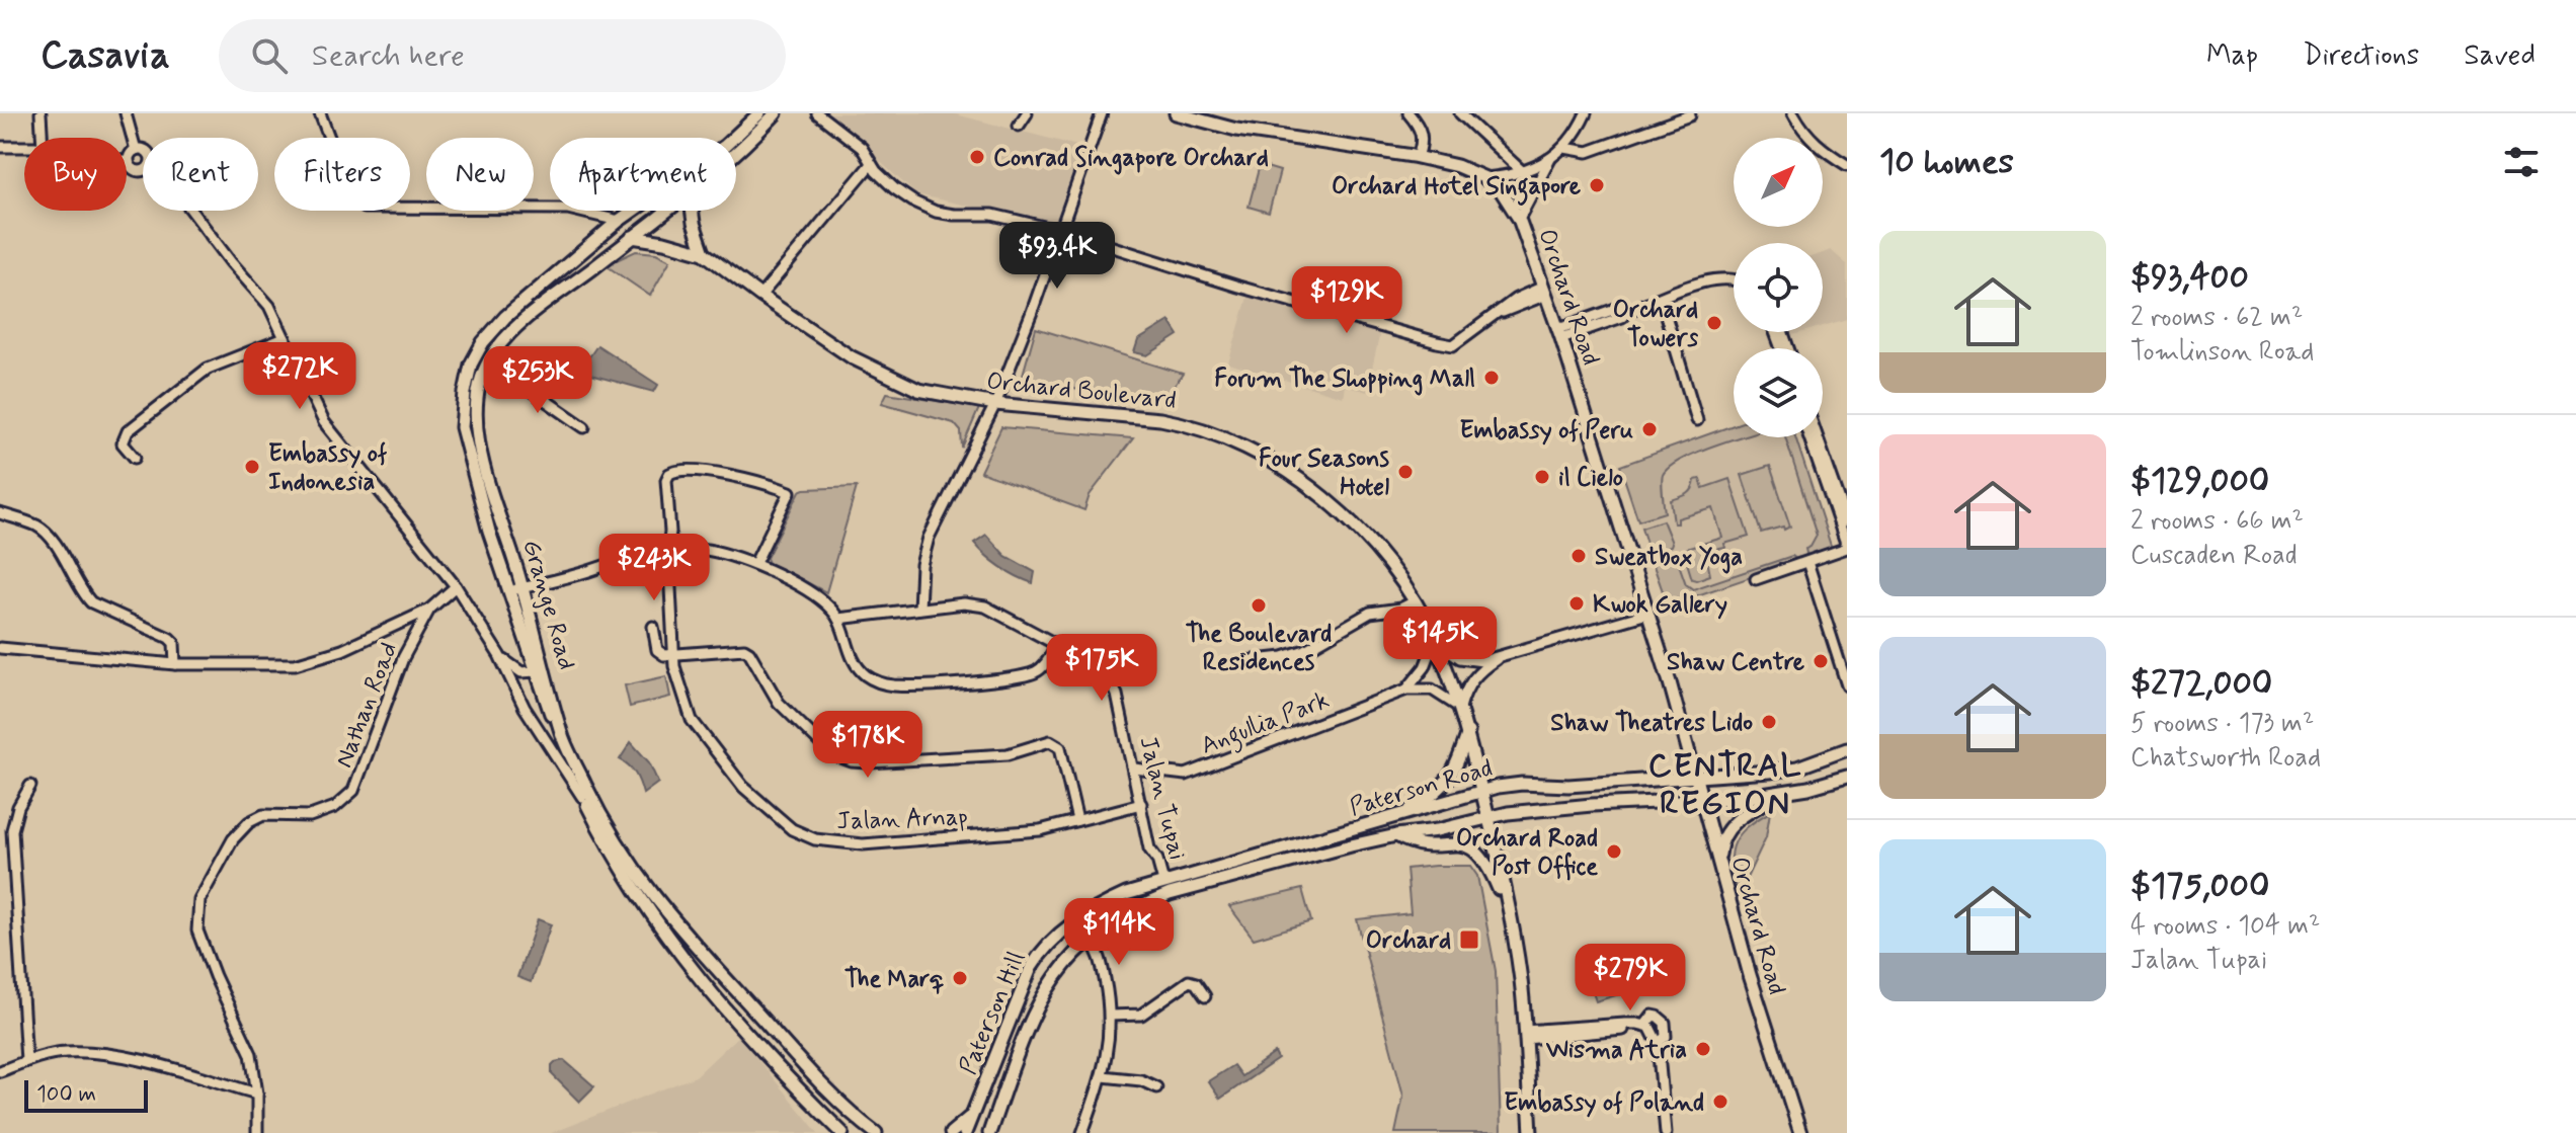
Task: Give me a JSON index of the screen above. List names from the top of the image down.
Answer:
{
  "streets": {
    "main road": [
      "Orchard Road",
      "Orchard Boulevard",
      "Grange Road",
      "Paterson Road",
      "Paterson Hill"
    ],
    "street": [
      "Nathan Road",
      "Angullia Park",
      "Jalan Tupai",
      "Jalan Arnap"
    ]
  },
  "crossings": [
    ["Orchard Road", "Paterson Road"],
    ["Orchard Boulevard", "Grange Road"],
    ["Orchard Boulevard", "Paterson Road"],
    ["Angullia Park", "Jalan Tupai"],
    ["Paterson Road", "Jalan Tupai"],
    ["Paterson Road", "Paterson Hill"],
    ["Jalan Tupai", "Jalan Arnap"],
    ["Jalan Tupai", "Paterson Hill"]
  ],
  "districts": ["CENTRAL REGION"],
  "places": {
    "other": [
      "Conrad Singapore Orchard",
      "Orchard Hotel Singapore",
      "Orchard Towers",
      "Forum The Shopping Mall",
      "Embassy of Peru",
      "Embassy of Indonesia",
      "Four Seasons Hotel",
      "il Cielo",
      "Sweatbox Yoga",
      "Kwok Gallery",
      "The Boulevard Residences",
      "Shaw Centre",
      "Shaw Theatres Lido",
      "Orchard Road Post Office",
      "The Marq",
      "Wisma Atria",
      "Embassy of Poland"
    ],
    "transit": ["Orchard"]
  },
  "scale_bar": "100 m",
  "north": "top right",
  "page": {
    "header": "Casavia",
    "search": "Search here",
    "nav": ["Map", "Directions", "Saved"],
    "heading": "10 homes",
    "chip": [
      "Buy",
      "Rent",
      "Filters",
      "New",
      "Apartment"
    ],
    "list": [
      {
        "name": "$93,400",
        "note": "2 rooms · 62 m² · Tomlinson Road"
      },
      {
        "name": "$129,000",
        "note": "2 rooms · 66 m² · Cuscaden Road"
      },
      {
        "name": "$272,000",
        "note": "5 rooms · 173 m² · Chatsworth Road"
      },
      {
        "name": "$175,000",
        "note": "4 rooms · 104 m² · Jalan Tupai"
      }
    ],
    "price": [
      "$93.4K",
      "$129K",
      "$272K",
      "$253K",
      "$243K",
      "$145K",
      "$175K",
      "$178K",
      "$114K",
      "$279K"
    ],
    "scale": "100 m"
  }
}
